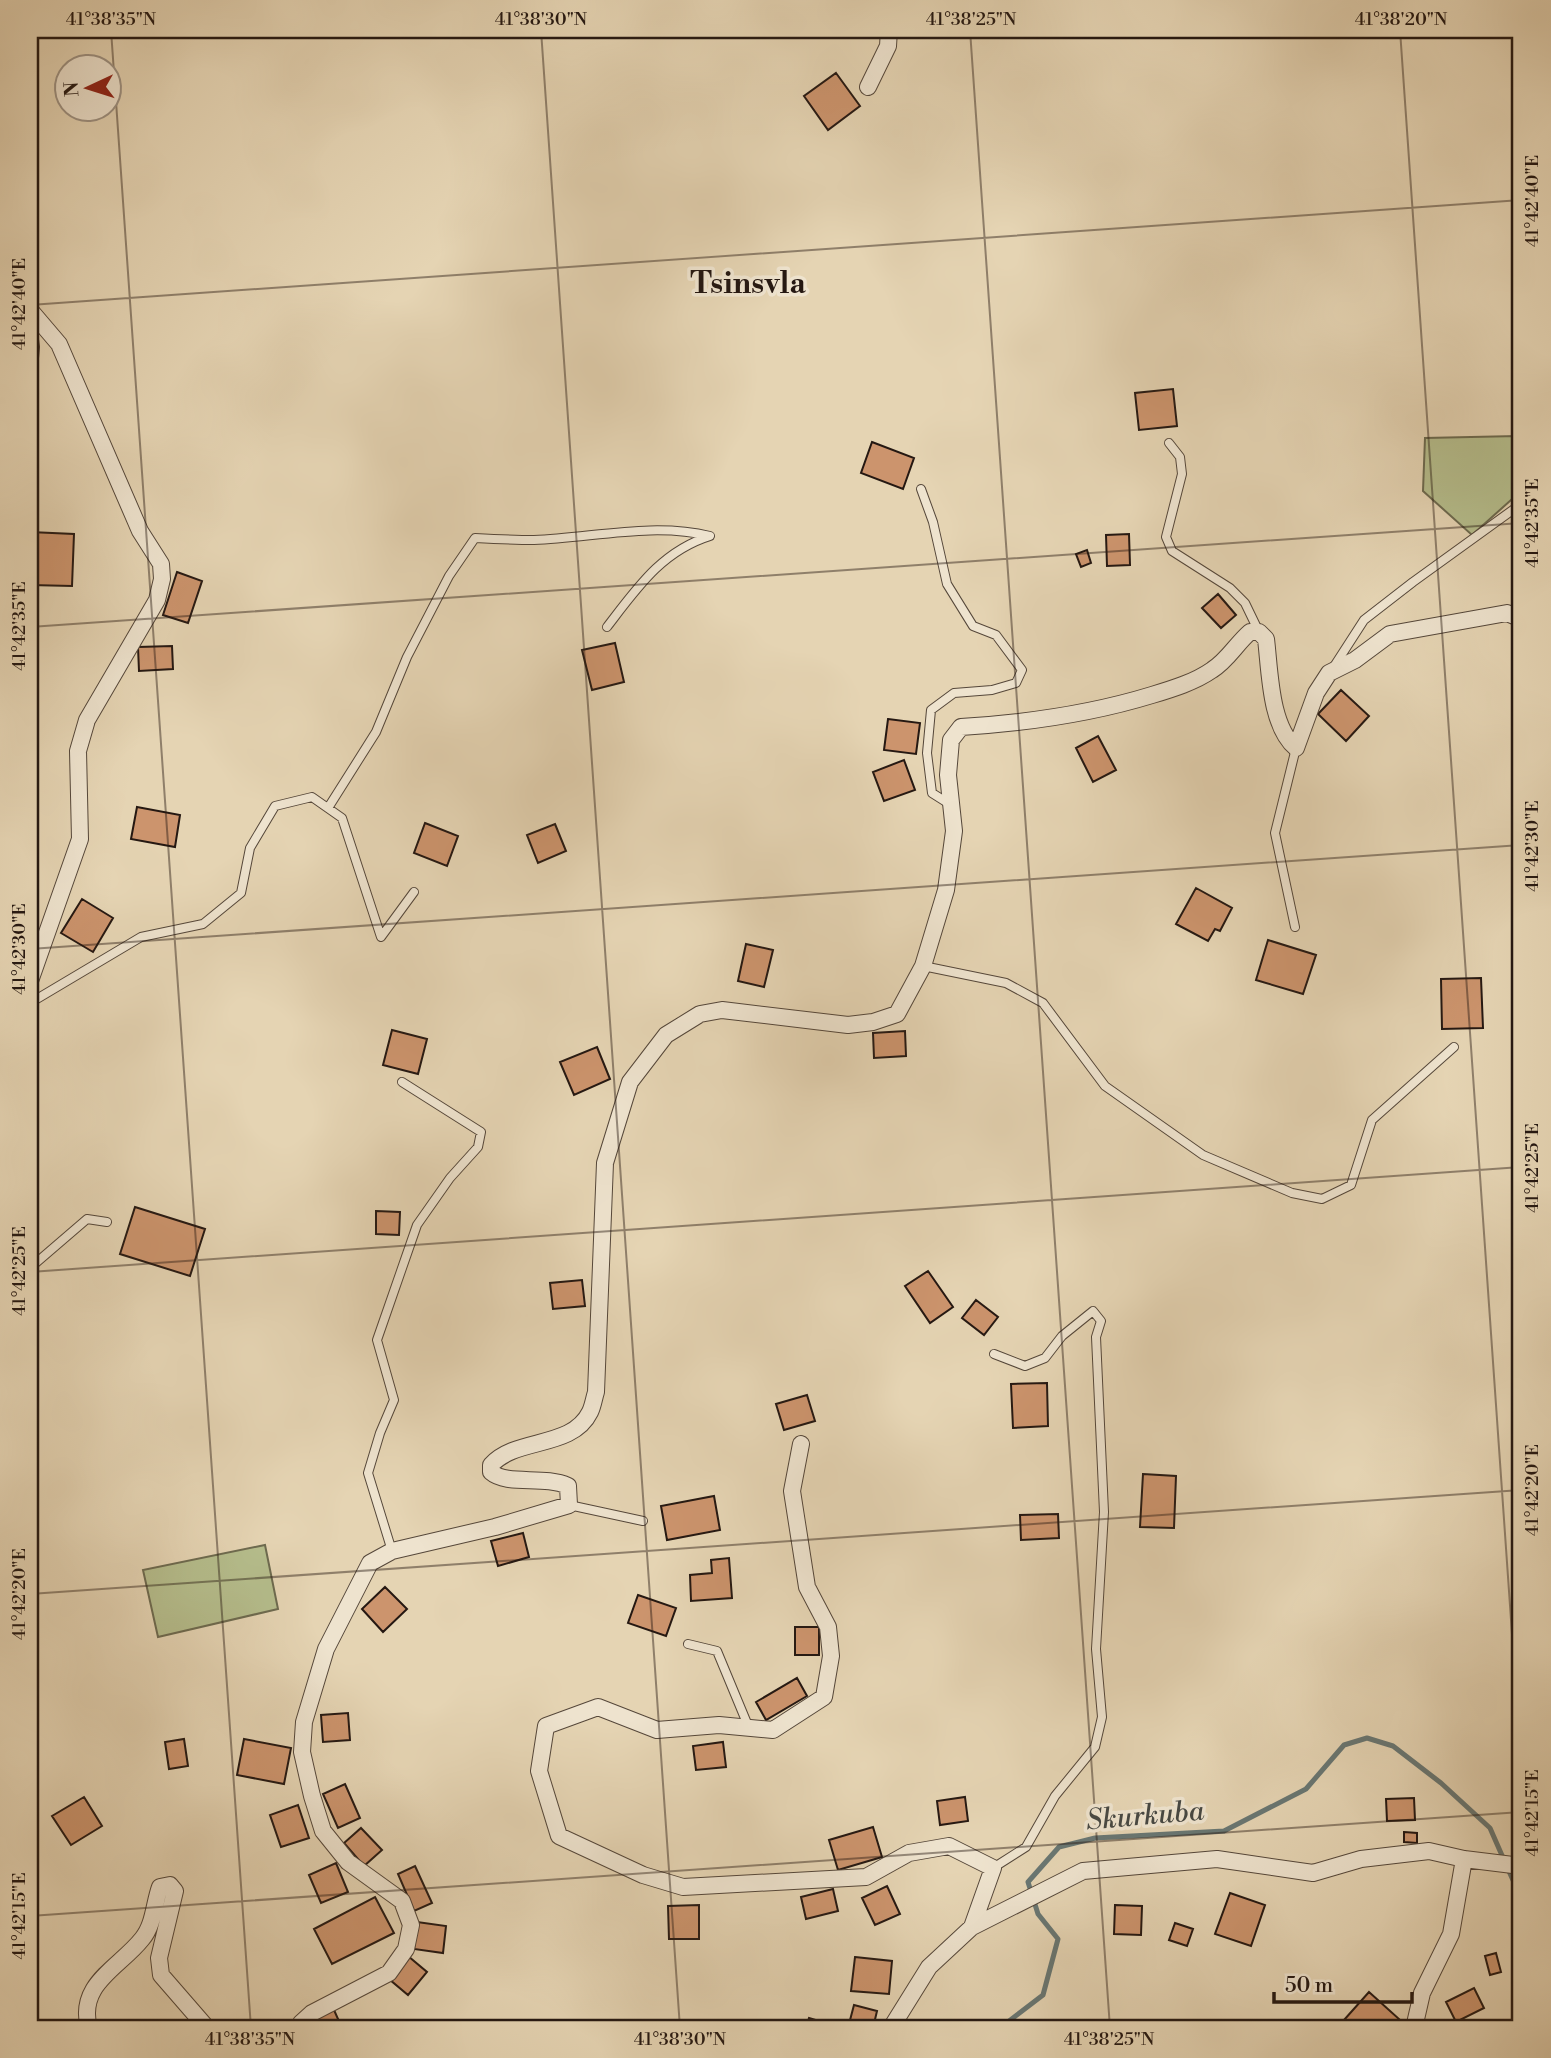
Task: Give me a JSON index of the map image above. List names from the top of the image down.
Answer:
{
  "districts": ["Tsinsvla"],
  "water": ["Skurkuba"],
  "scale_bar": "50 m",
  "north": "left",
  "coordinates": [
    "41°38'35\"N",
    "41°38'30\"N",
    "41°38'25\"N",
    "41°38'20\"N",
    "41°42'40\"E",
    "41°42'35\"E",
    "41°42'30\"E",
    "41°42'25\"E",
    "41°42'20\"E",
    "41°42'15\"E"
  ]
}
